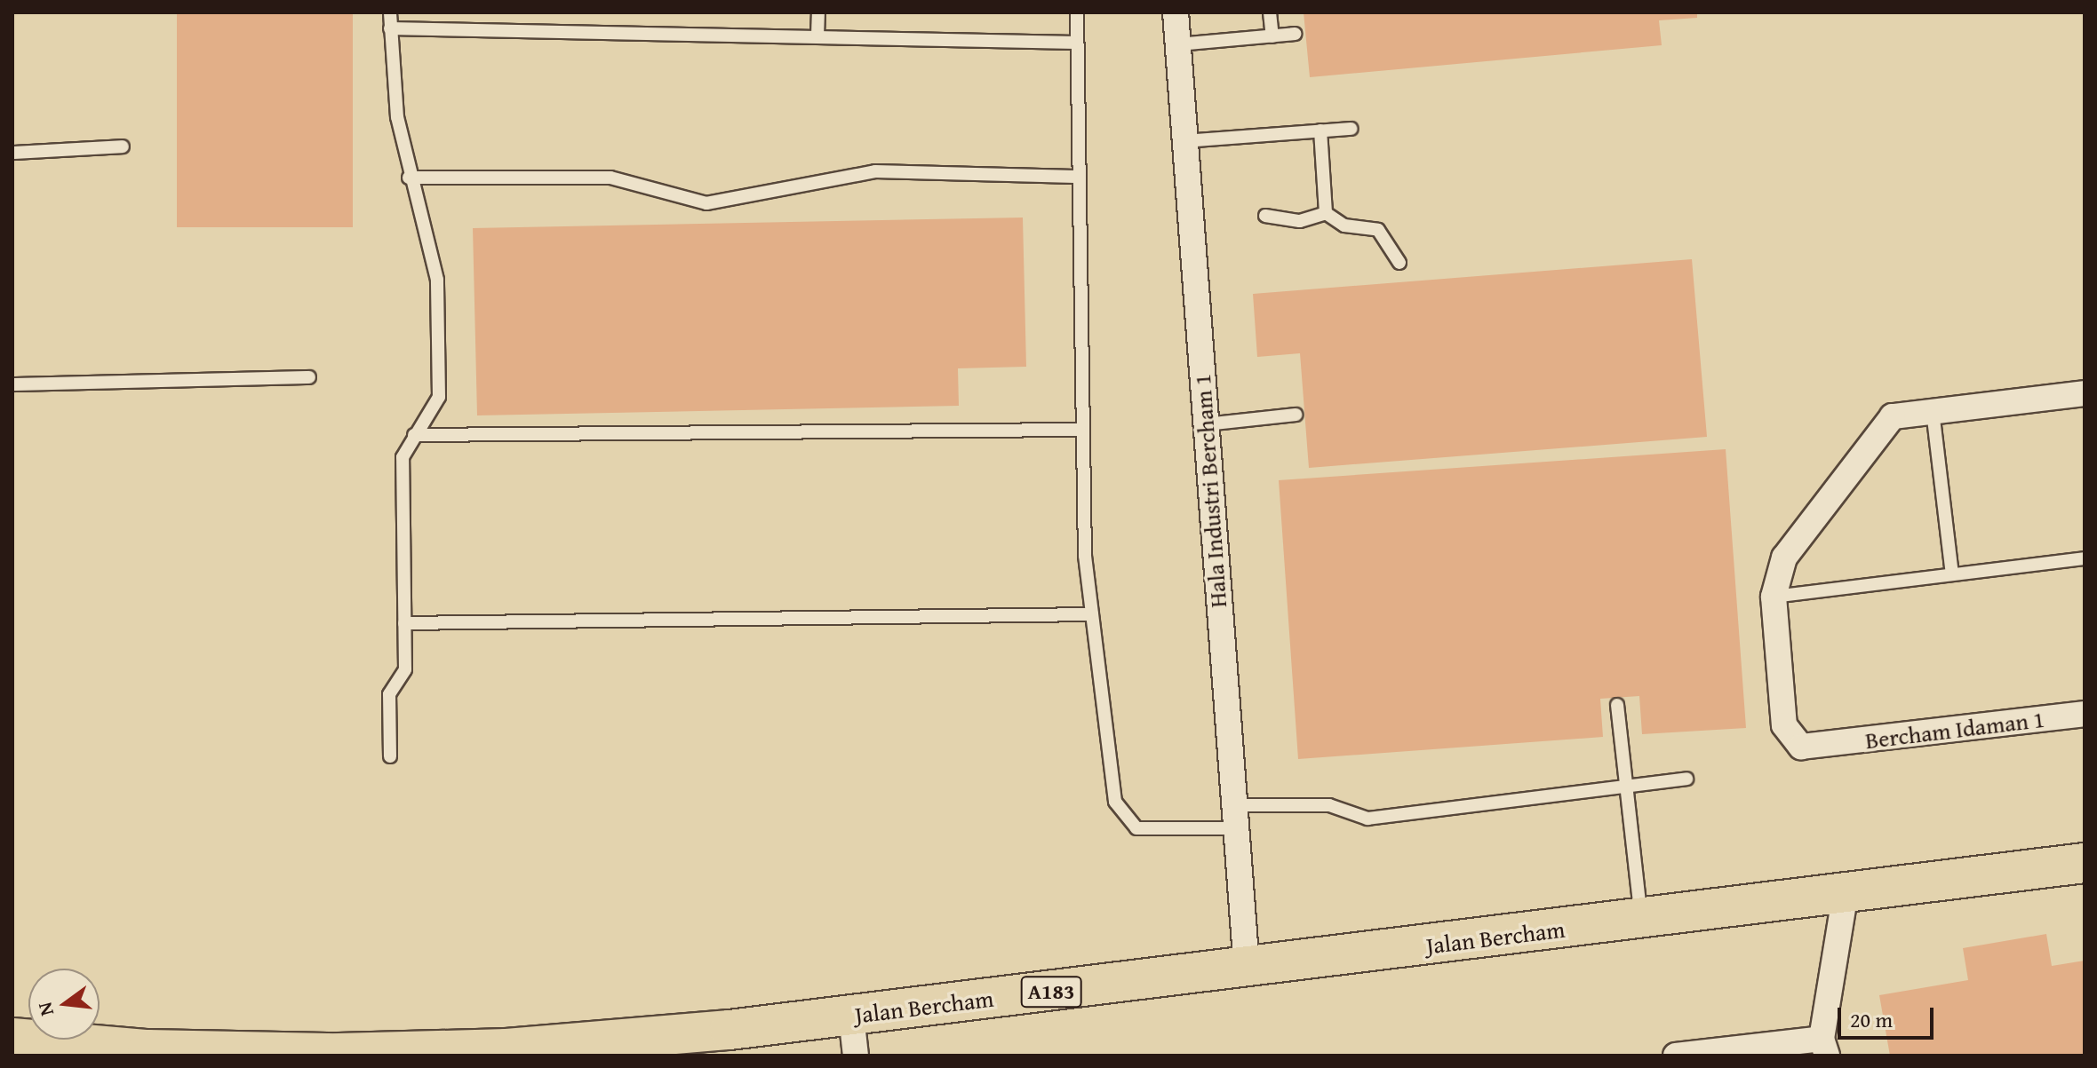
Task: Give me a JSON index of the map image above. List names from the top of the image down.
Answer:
{
  "streets": {
    "main road": ["Jalan Bercham", "A183"],
    "street": ["Hala Industri Bercham 1", "Bercham Idaman 1"]
  },
  "crossings": [
    ["Hala Industri Bercham 1", "Jalan Bercham"]
  ],
  "scale_bar": "20 m",
  "north": "left"
}
